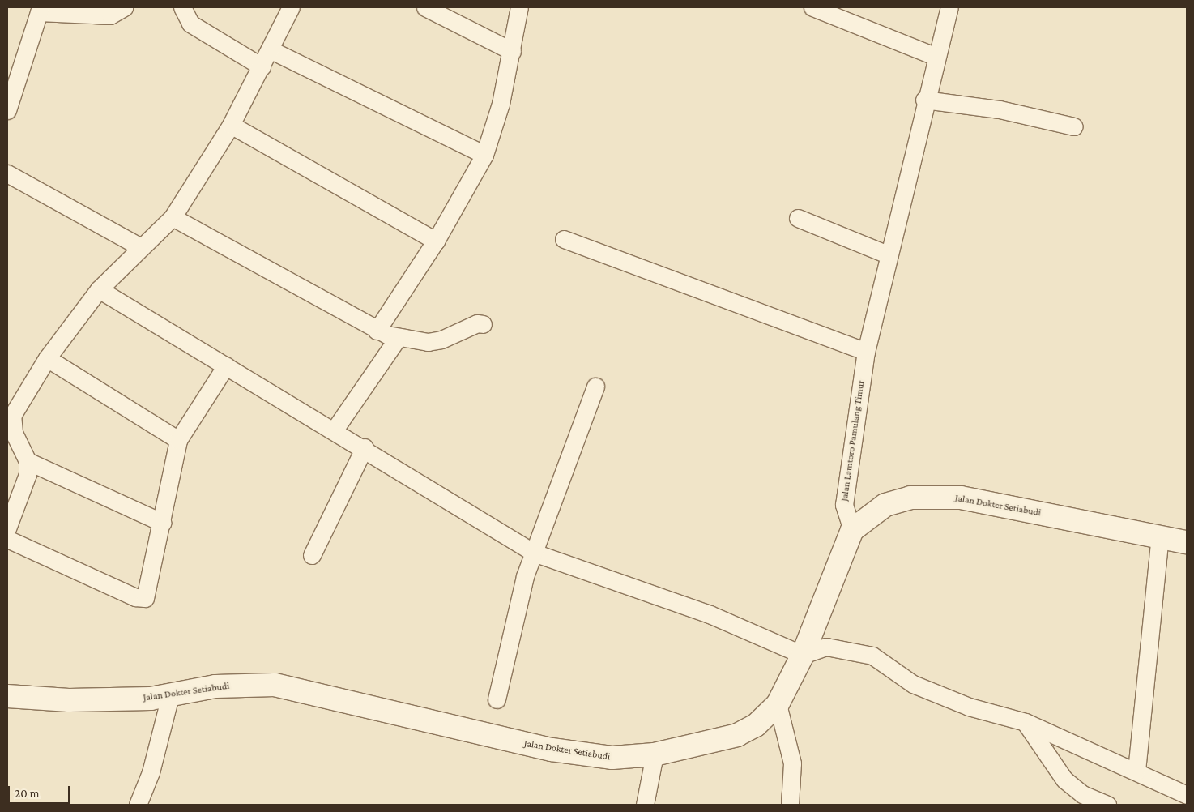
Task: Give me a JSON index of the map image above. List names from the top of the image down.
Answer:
{
  "streets": {
    "main road": ["Jalan Dokter Setiabudi"],
    "street": ["Jalan Lamtoro Pamulang Timur"]
  },
  "crossings": [
    ["Jalan Lamtoro Pamulang Timur", "Jalan Dokter Setiabudi"]
  ],
  "scale_bar": "20 m"
}
